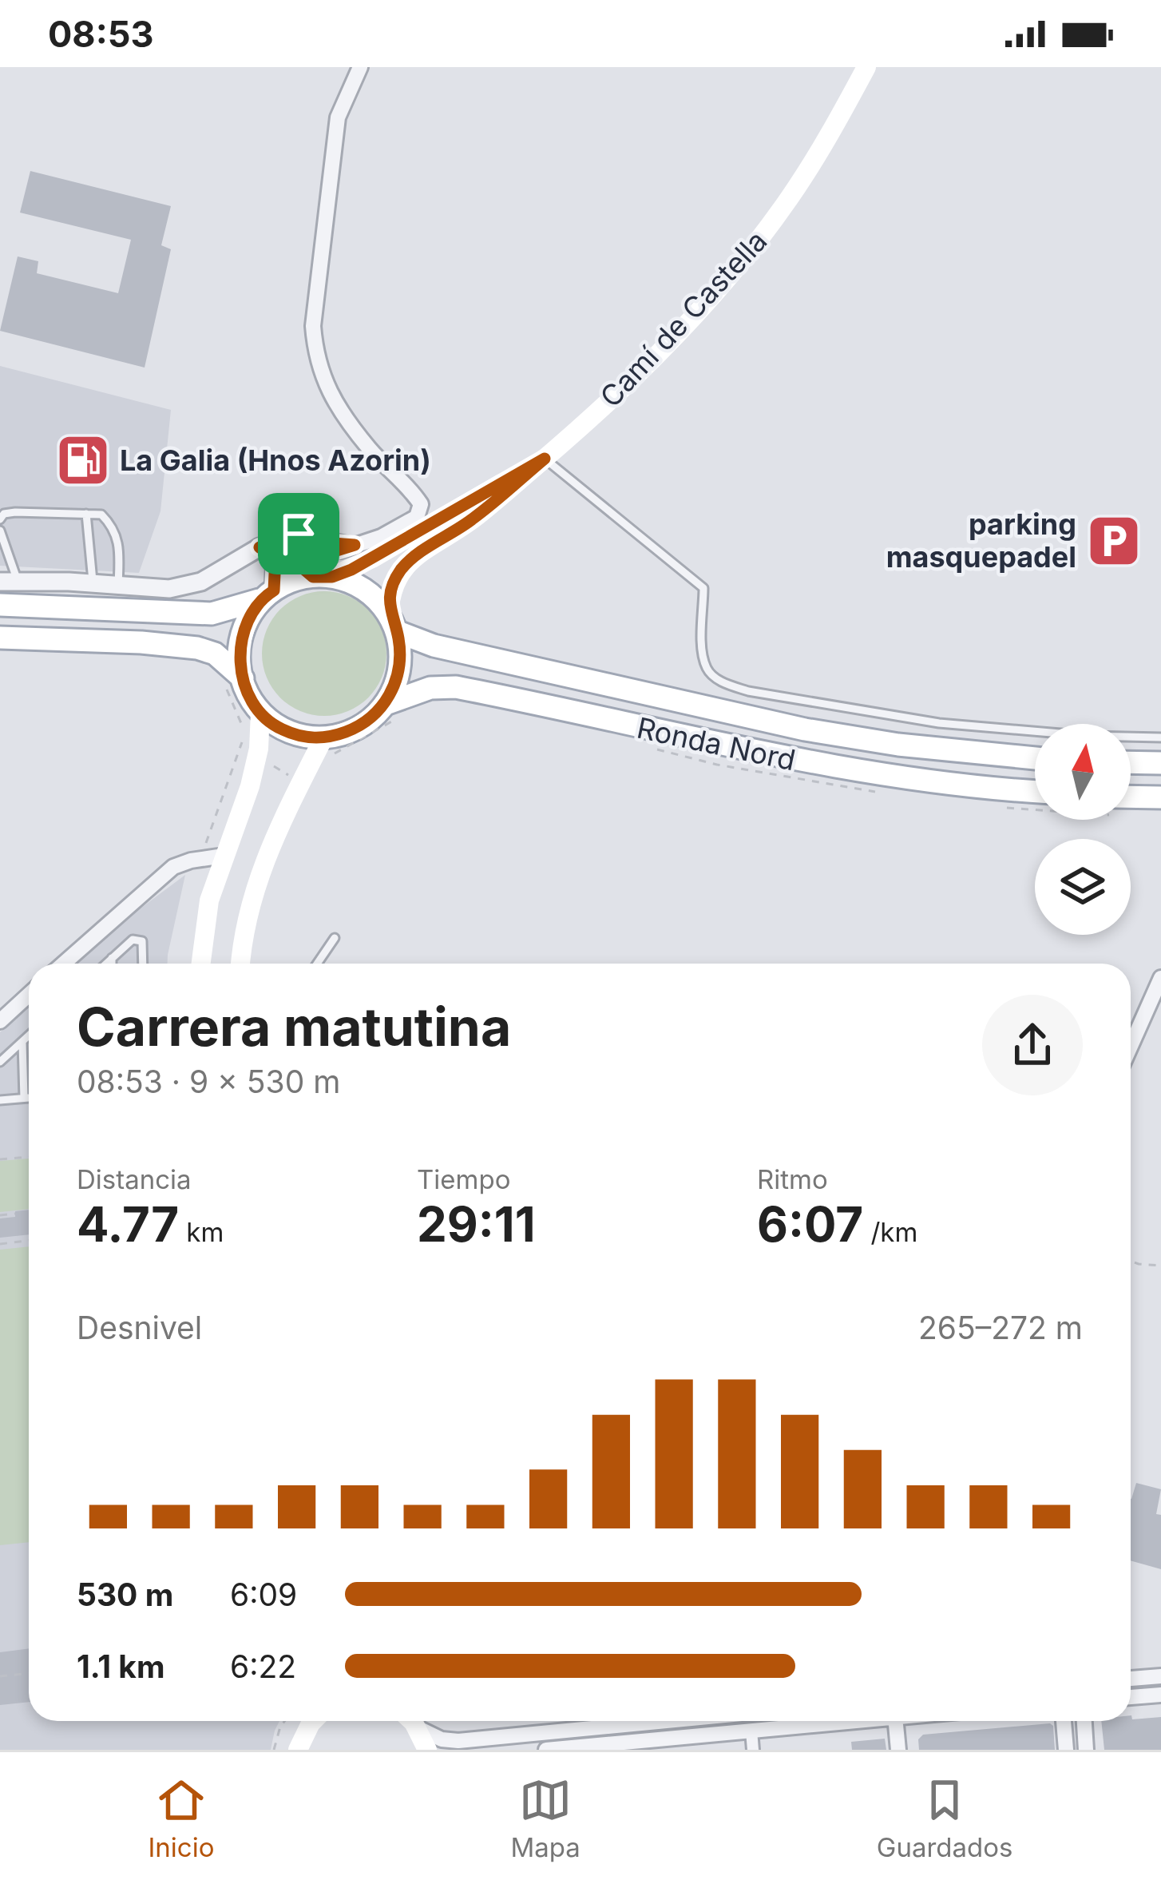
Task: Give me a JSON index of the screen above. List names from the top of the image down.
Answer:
{
  "streets": {
    "main road": ["Camí de Castella", "Ronda Nord"]
  },
  "crossings": [
    ["Camí de Castella", "Ronda Nord"]
  ],
  "places": {
    "fuel station": ["La Galia (Hnos Azorin)"],
    "parking": ["parking masquepadel"]
  },
  "north": "top",
  "page": {
    "status": "08:53",
    "heading": ["Carrera matutina", "08:53 · 9 × 530 m"],
    "stats": [
      ["Distancia", "4.77 km"],
      ["Tiempo", "29:11"],
      ["Ritmo", "6:07 /km"]
    ],
    "chart": ["Desnivel", "265–272 m"],
    "list": [
      {
        "name": "530 m",
        "note": "6:09"
      },
      {
        "name": "1.1 km",
        "note": "6:22"
      }
    ],
    "tabs": ["Inicio", "Mapa", "Guardados"]
  }
}
